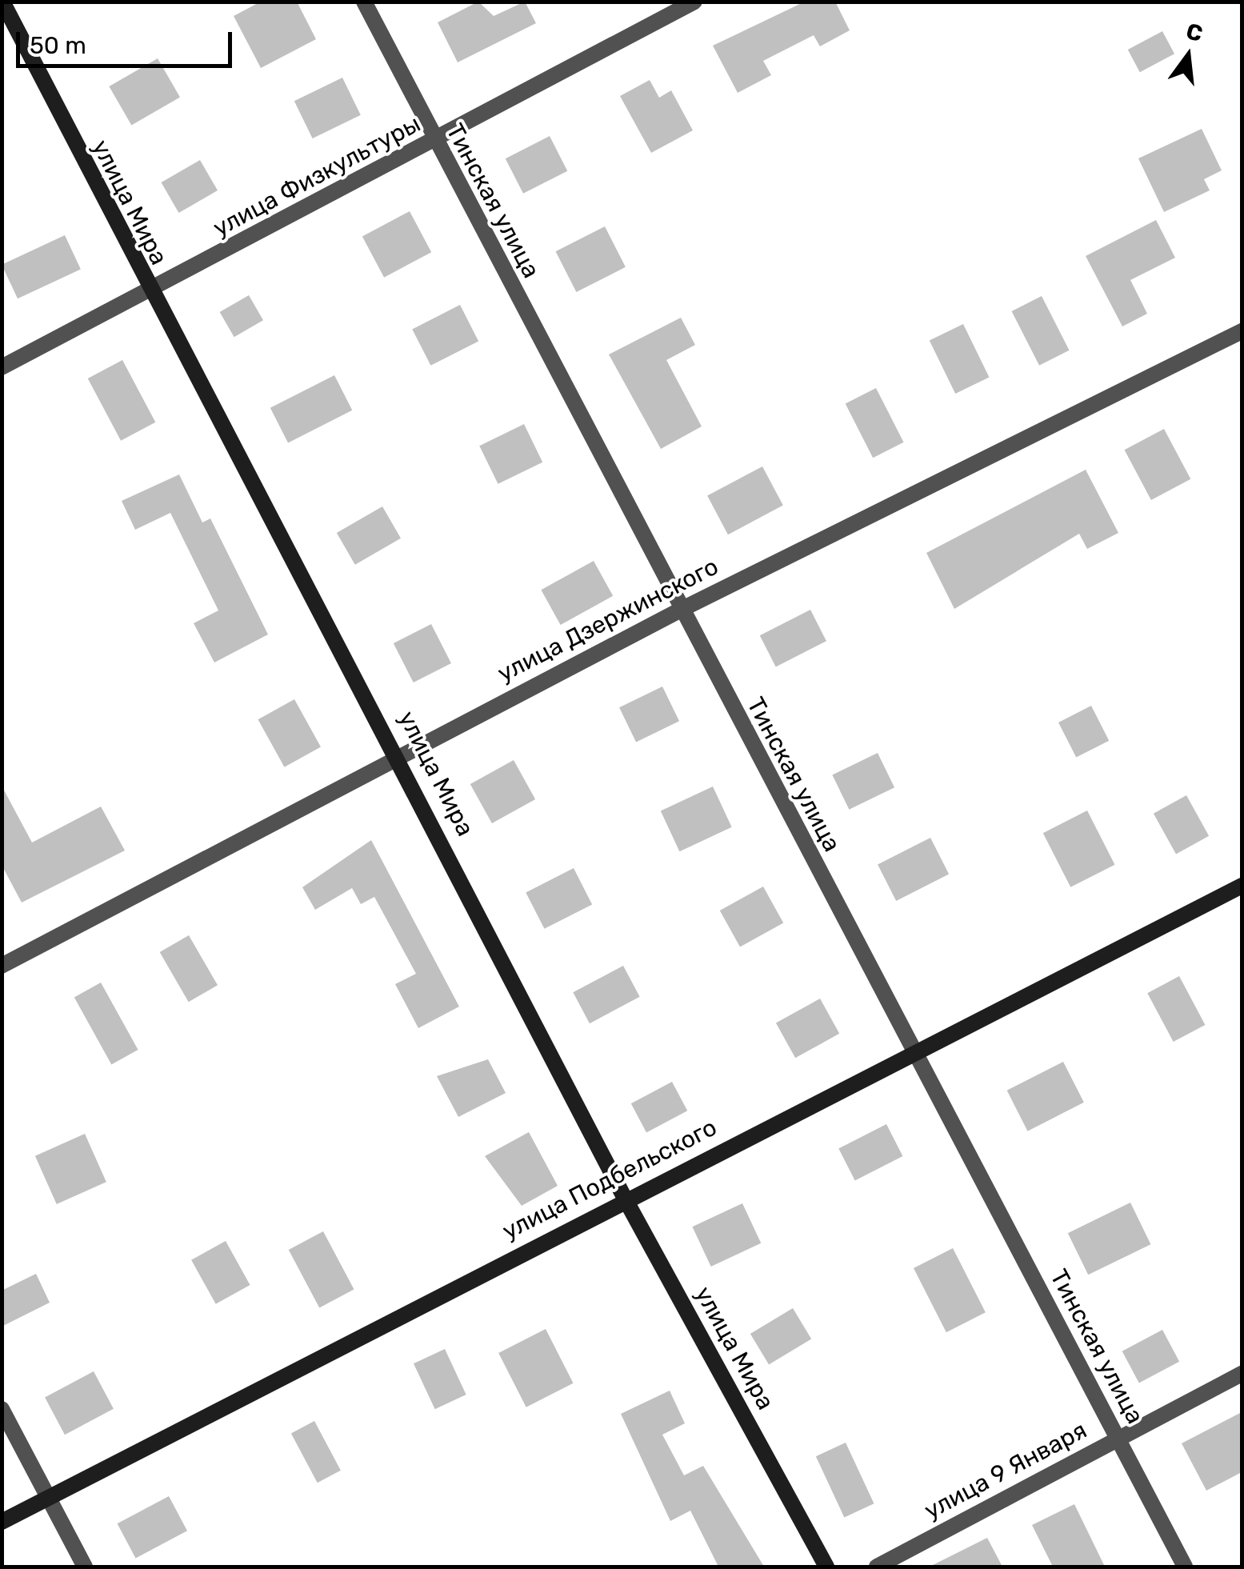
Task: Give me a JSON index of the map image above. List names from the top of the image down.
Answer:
{
  "streets": {
    "main road": ["улица Мира", "улица Подбельского"],
    "street": [
      "улица Физкультуры",
      "Тинская улица",
      "улица Дзержинского",
      "улица 9 Января"
    ]
  },
  "crossings": [
    ["улица Физкультуры", "Тинская улица"],
    ["улица Физкультуры", "улица Мира"],
    ["Тинская улица", "улица Дзержинского"],
    ["Тинская улица", "улица Подбельского"],
    ["Тинская улица", "улица 9 Января"],
    ["улица Мира", "улица Дзержинского"],
    ["улица Мира", "улица Подбельского"]
  ],
  "scale_bar": "50 m",
  "north": "top"
}
